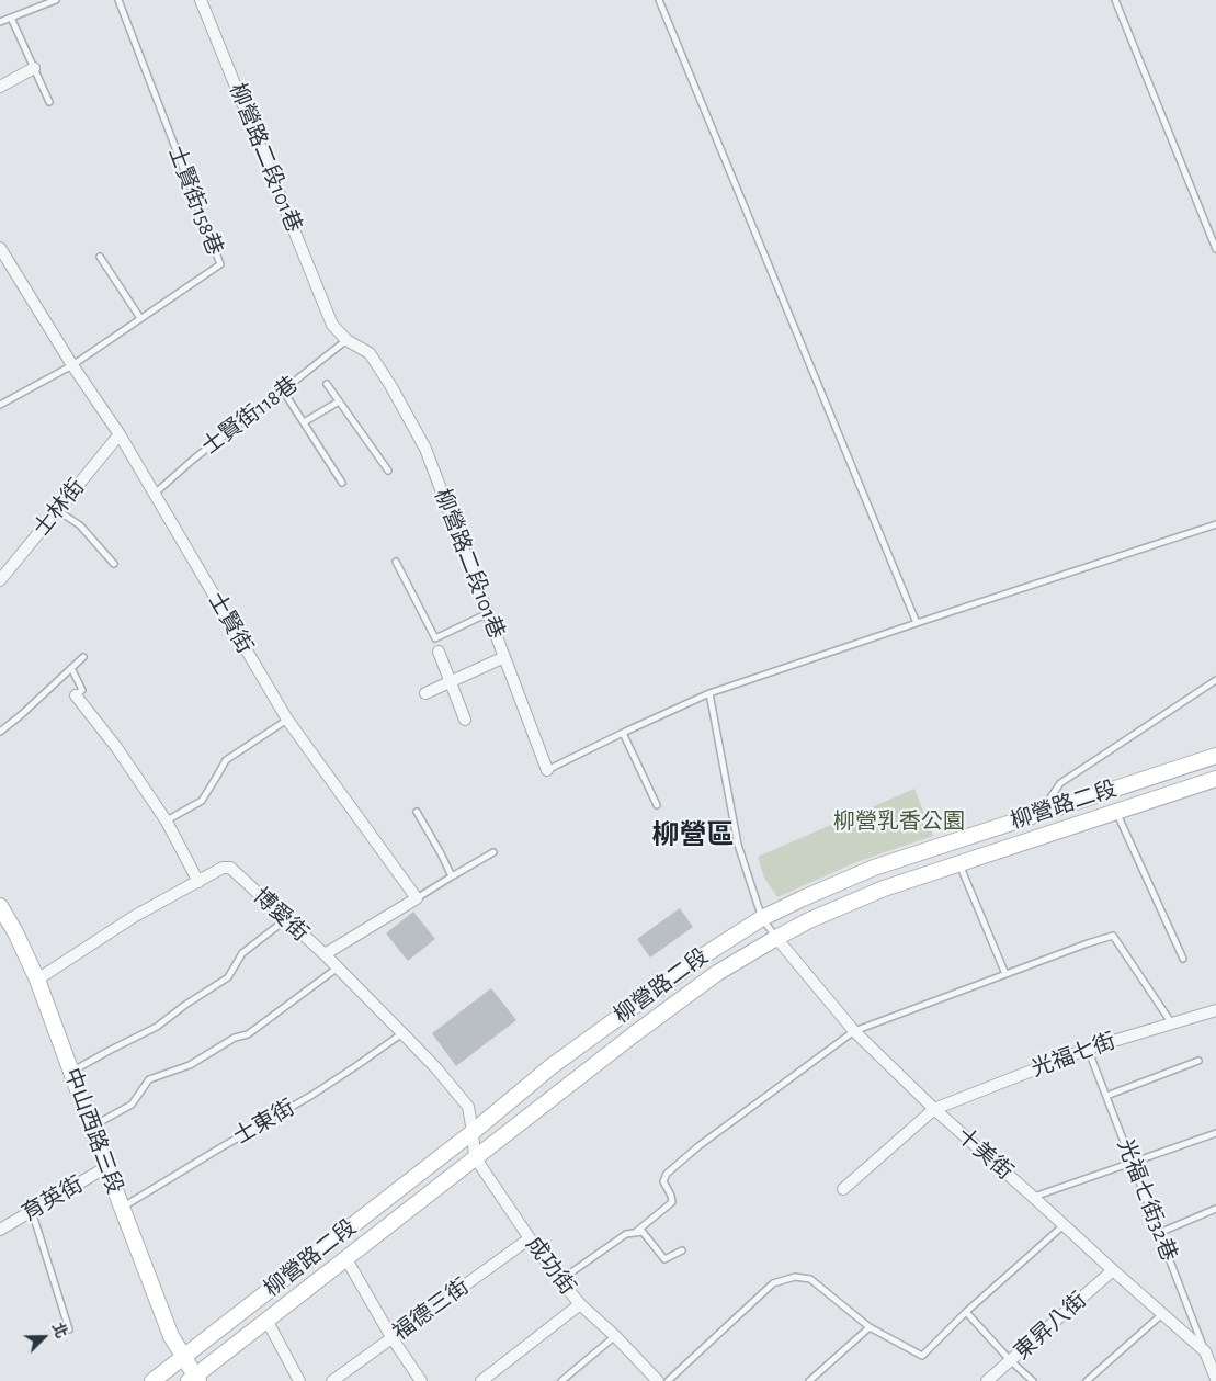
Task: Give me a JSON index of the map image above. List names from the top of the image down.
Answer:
{
  "streets": {
    "street": [
      "柳營路二段101巷",
      "士林街",
      "士賢街",
      "柳營路二段",
      "博愛街",
      "光福七街",
      "中山西路三段",
      "十美街",
      "育英街",
      "成功街",
      "福德三街",
      "東昇八街"
    ],
    "lane": [
      "士賢街158巷",
      "士賢街118巷",
      "士東街",
      "光福七街32巷"
    ]
  },
  "crossings": [
    ["柳營路二段101巷", "士賢街118巷"],
    ["士賢街158巷", "士賢街"],
    ["士賢街118巷", "士賢街"],
    ["士林街", "士賢街"],
    ["柳營路二段", "博愛街"],
    ["柳營路二段", "中山西路三段"],
    ["柳營路二段", "十美街"],
    ["柳營路二段", "成功街"],
    ["博愛街", "士東街"],
    ["博愛街", "中山西路三段"],
    ["博愛街", "成功街"],
    ["光福七街", "十美街"],
    ["光福七街", "光福七街32巷"],
    ["士東街", "中山西路三段"],
    ["中山西路三段", "育英街"],
    ["十美街", "光福七街32巷"],
    ["十美街", "東昇八街"],
    ["成功街", "福德三街"]
  ],
  "districts": ["柳營區"],
  "parks": ["柳營乳香公園"],
  "north": "top right"
}
